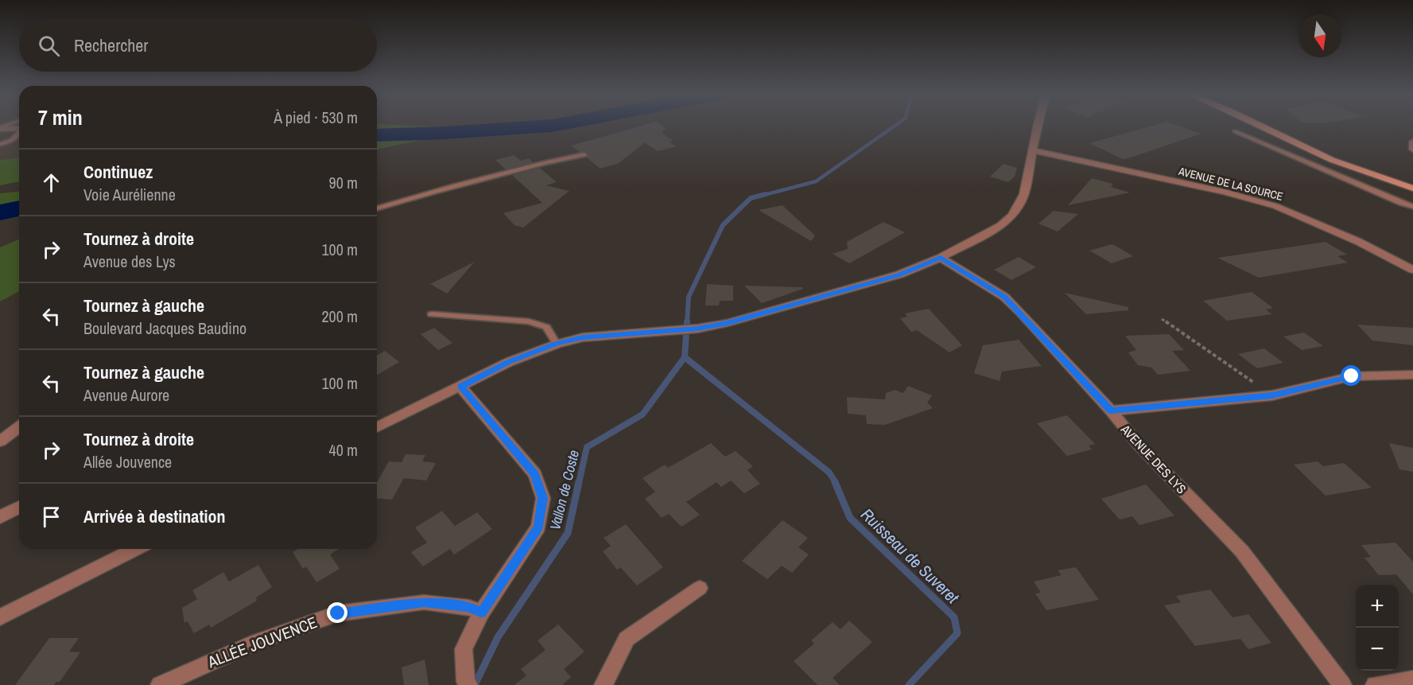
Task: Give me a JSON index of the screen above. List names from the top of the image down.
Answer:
{
  "streets": {
    "street": ["AVENUE DE LA SOURCE", "AVENUE DES LYS", "ALLÉE JOUVENCE"]
  },
  "water": ["Vallon de Coste", "Ruisseau de Suveret"],
  "north": "bottom",
  "page": {
    "search": "Rechercher",
    "heading": ["7 min", "À pied · 530 m"],
    "list": [
      ["Continuez", "Voie Aurélienne", "90 m"],
      ["Tournez à droite", "Avenue des Lys", "100 m"],
      ["Tournez à gauche", "Boulevard Jacques Baudino", "200 m"],
      ["Tournez à gauche", "Avenue Aurore", "100 m"],
      ["Tournez à droite", "Allée Jouvence", "40 m"],
      "Arrivée à destination"
    ],
    "map_buttons": ["+", "−"]
  }
}
